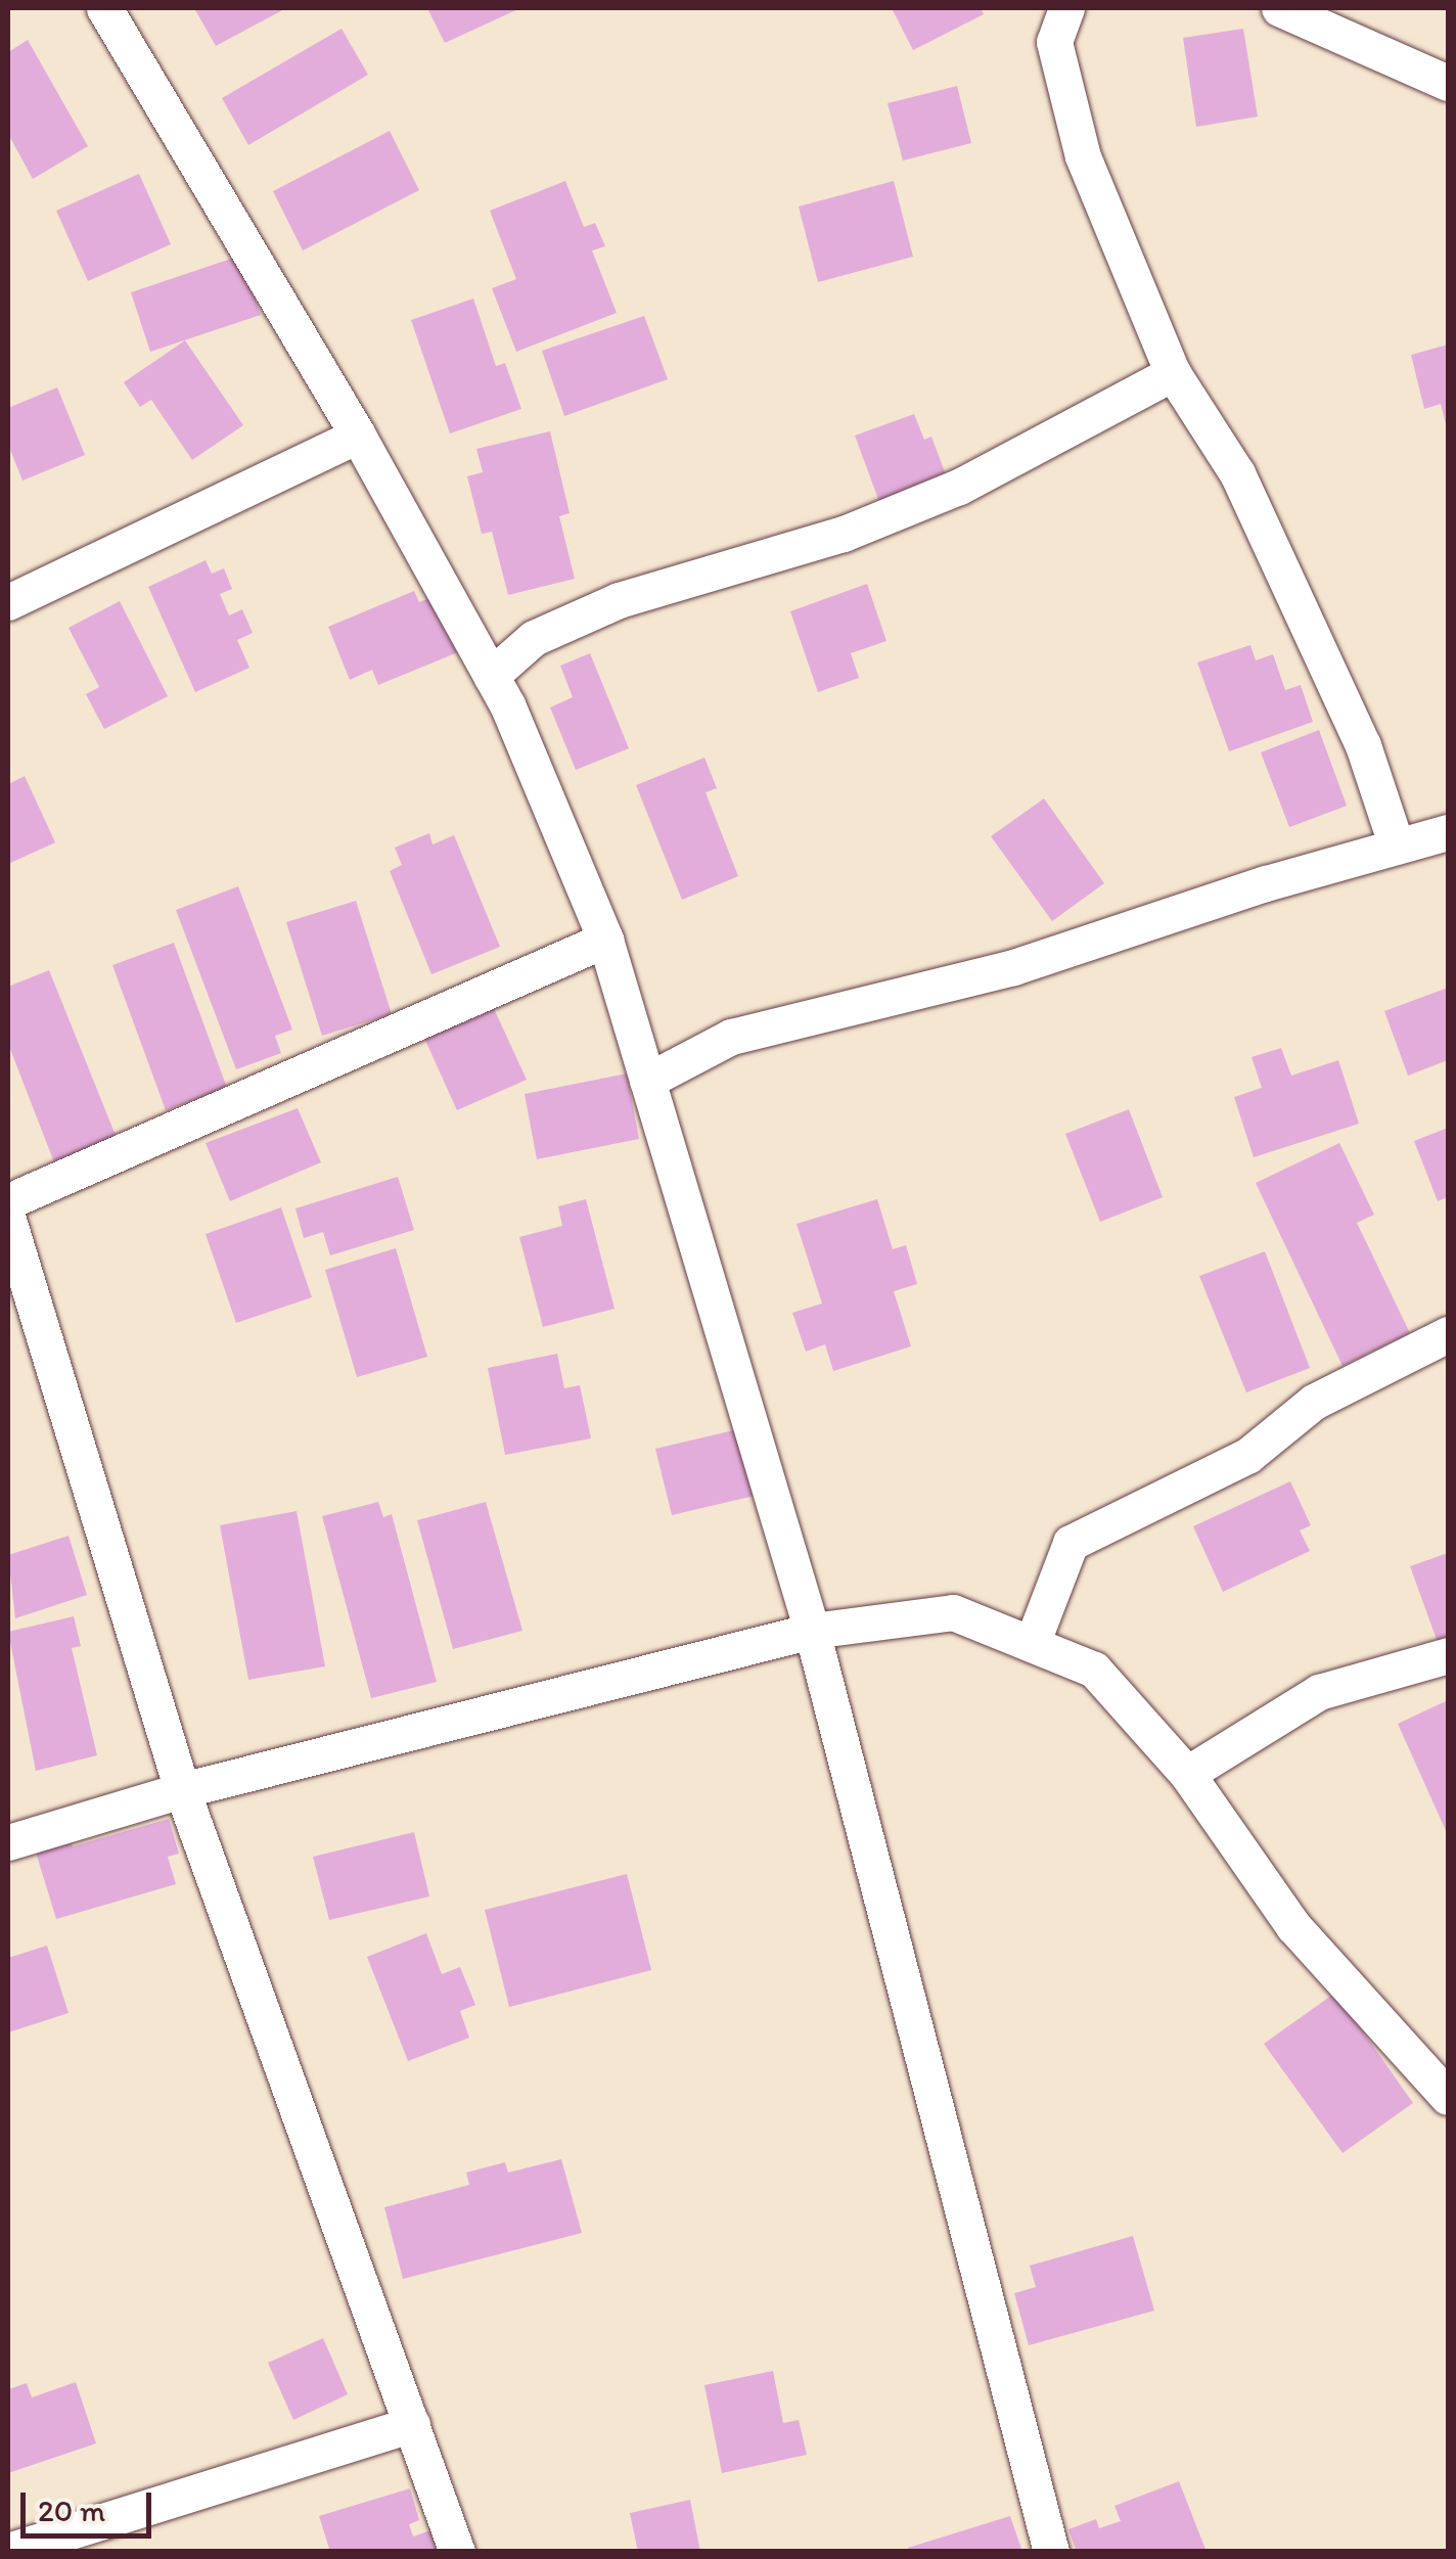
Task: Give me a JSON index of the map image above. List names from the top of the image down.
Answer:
{
  "scale_bar": "20 m"
}
